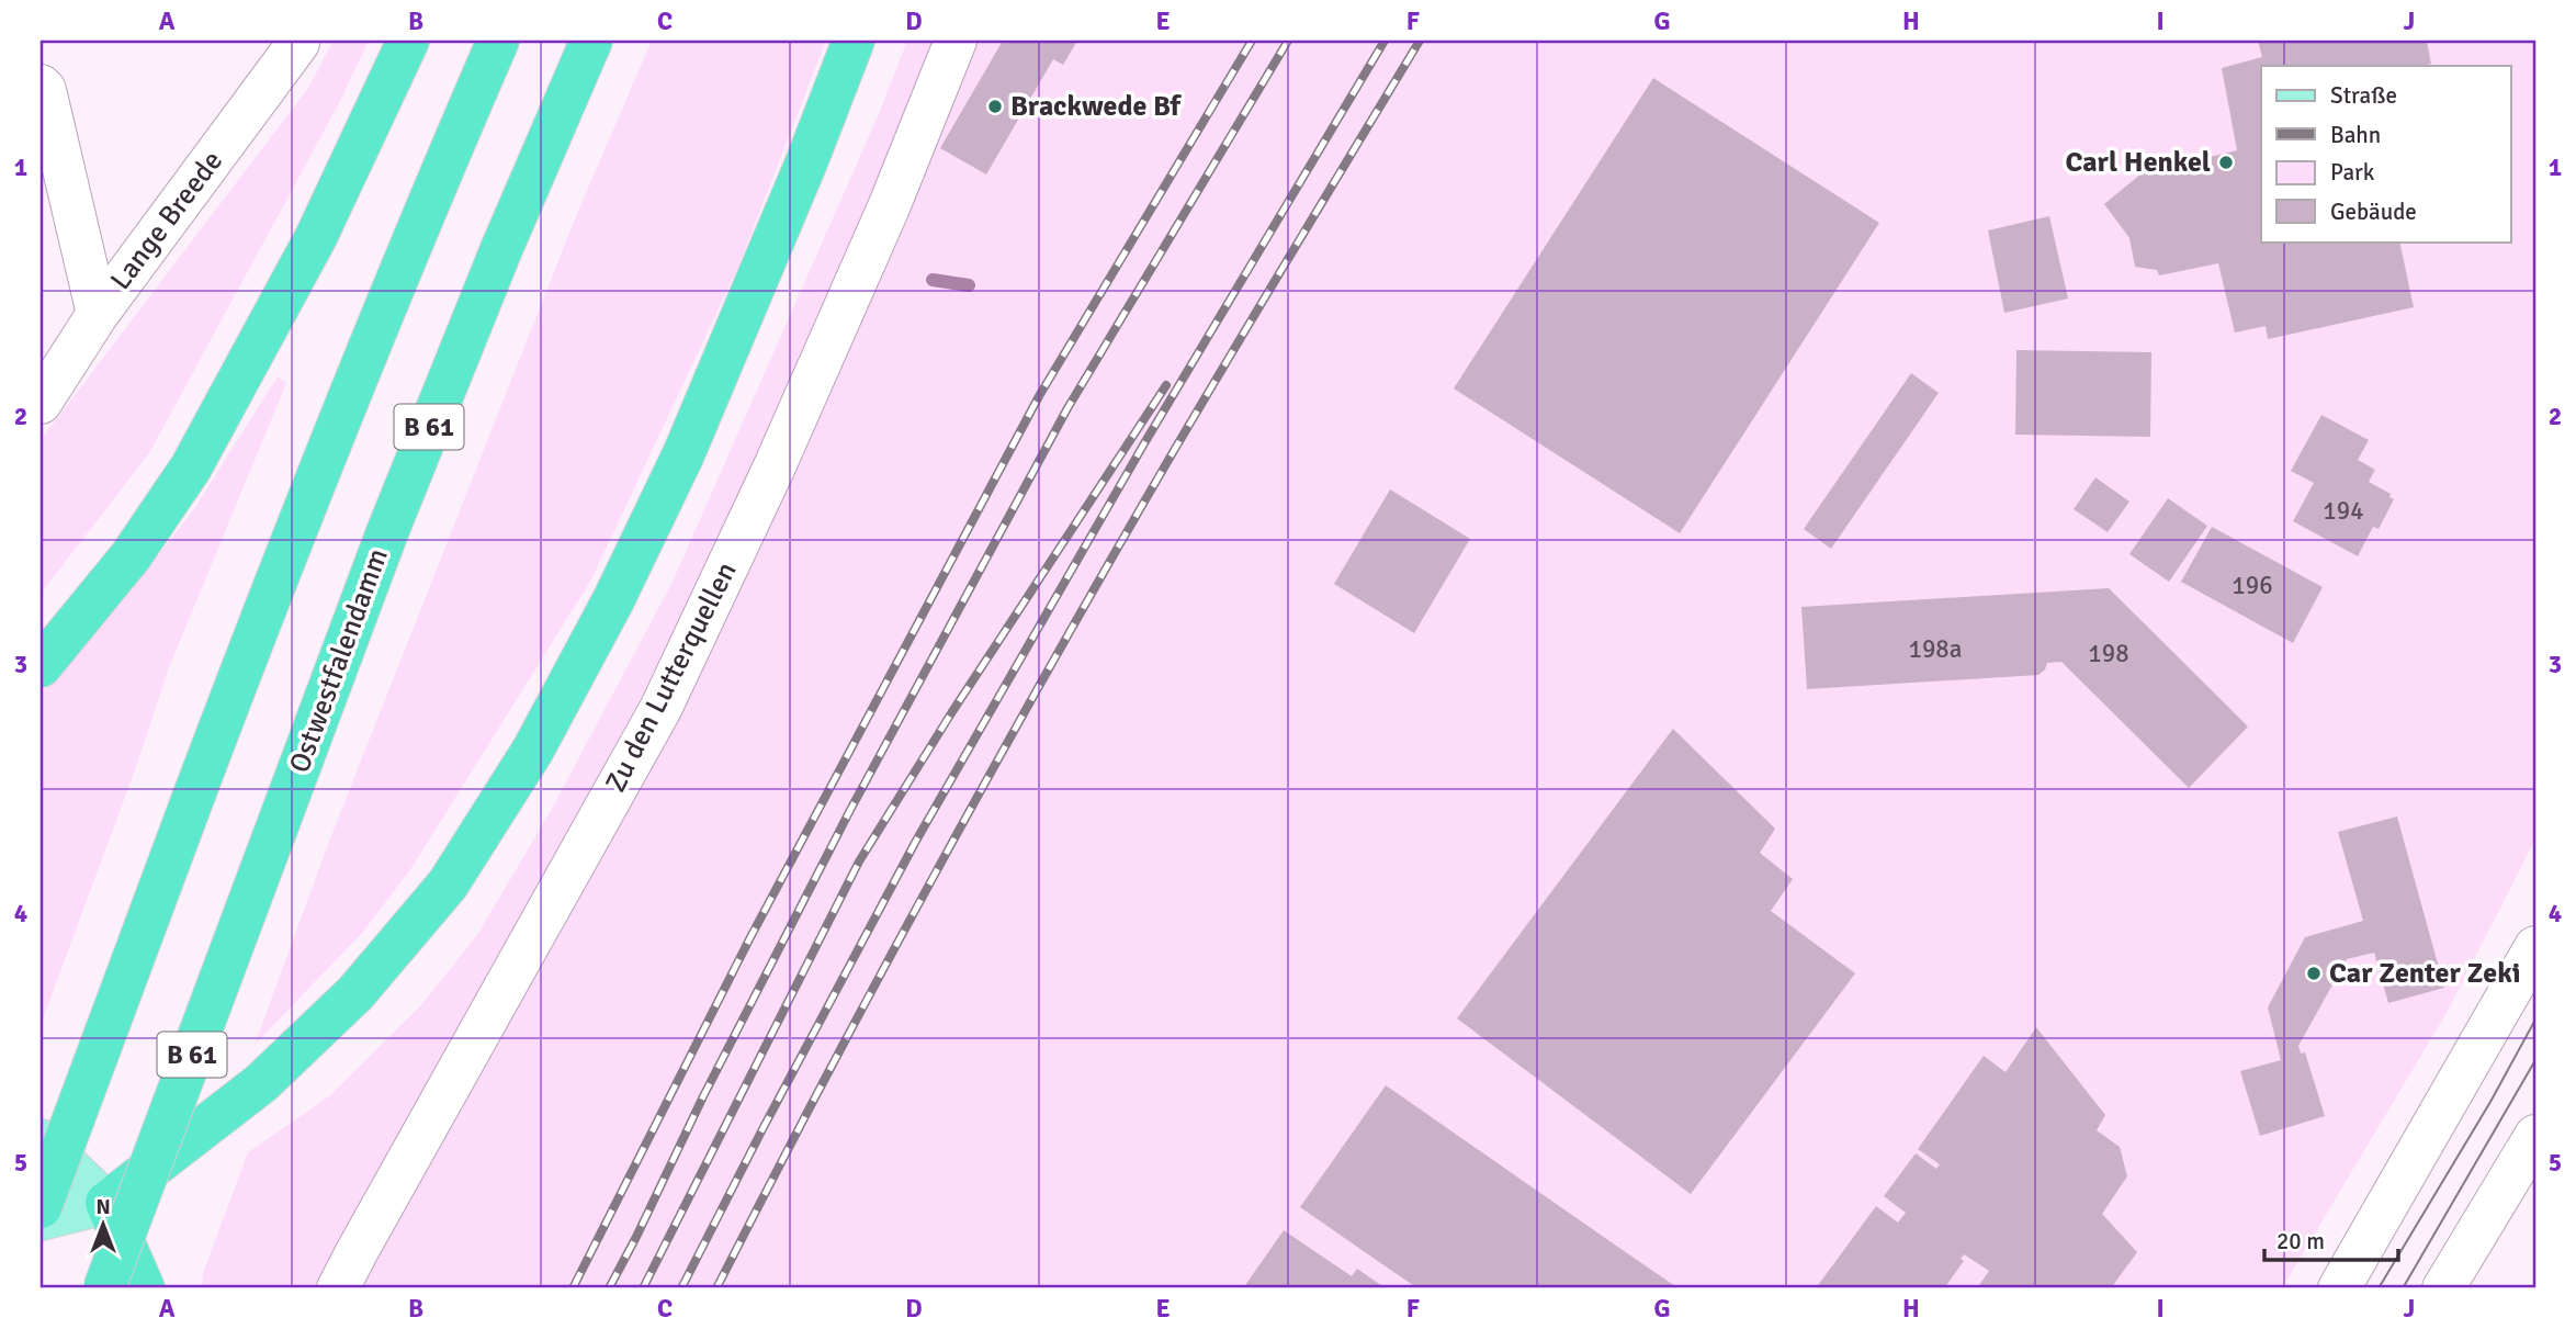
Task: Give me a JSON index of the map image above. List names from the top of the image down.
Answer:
{
  "streets": {
    "highway": ["B 61", "Ostwestfalendamm"],
    "street": ["Lange Breede", "Zu den Lutterquellen"]
  },
  "places": ["Brackwede Bf", "Carl Henkel", "Car Zenter Zeki"],
  "house_numbers": [
    "194",
    "196",
    "198a",
    "198"
  ],
  "legend": [
    "Straße",
    "Bahn",
    "Park",
    "Gebäude"
  ],
  "scale_bar": "20 m",
  "north": "top",
  "grid": {
    "columns": [
      "A",
      "B",
      "C",
      "D",
      "E",
      "F",
      "G",
      "H",
      "I",
      "J"
    ],
    "rows": [
      "1",
      "2",
      "3",
      "4",
      "5"
    ]
  }
}
